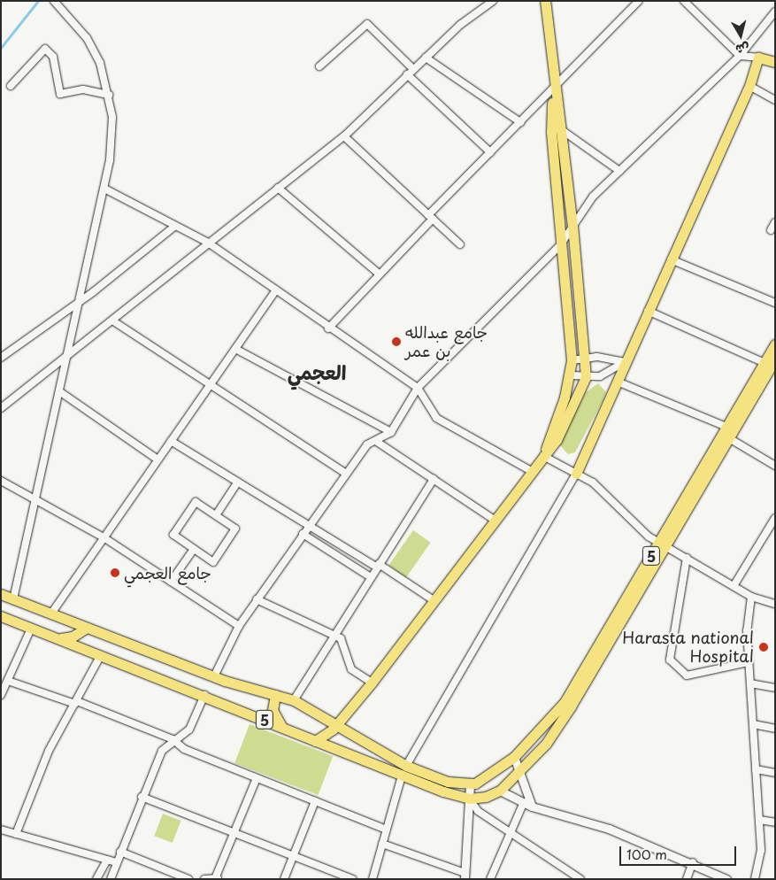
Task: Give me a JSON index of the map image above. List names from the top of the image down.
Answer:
{
  "streets": {
    "main road": ["5"]
  },
  "districts": ["العجمي"],
  "places": ["جامع عبدالله بن عمر", "جامع العجمي", "Harasta national Hospital"],
  "scale_bar": "100 m",
  "north": "bottom"
}
